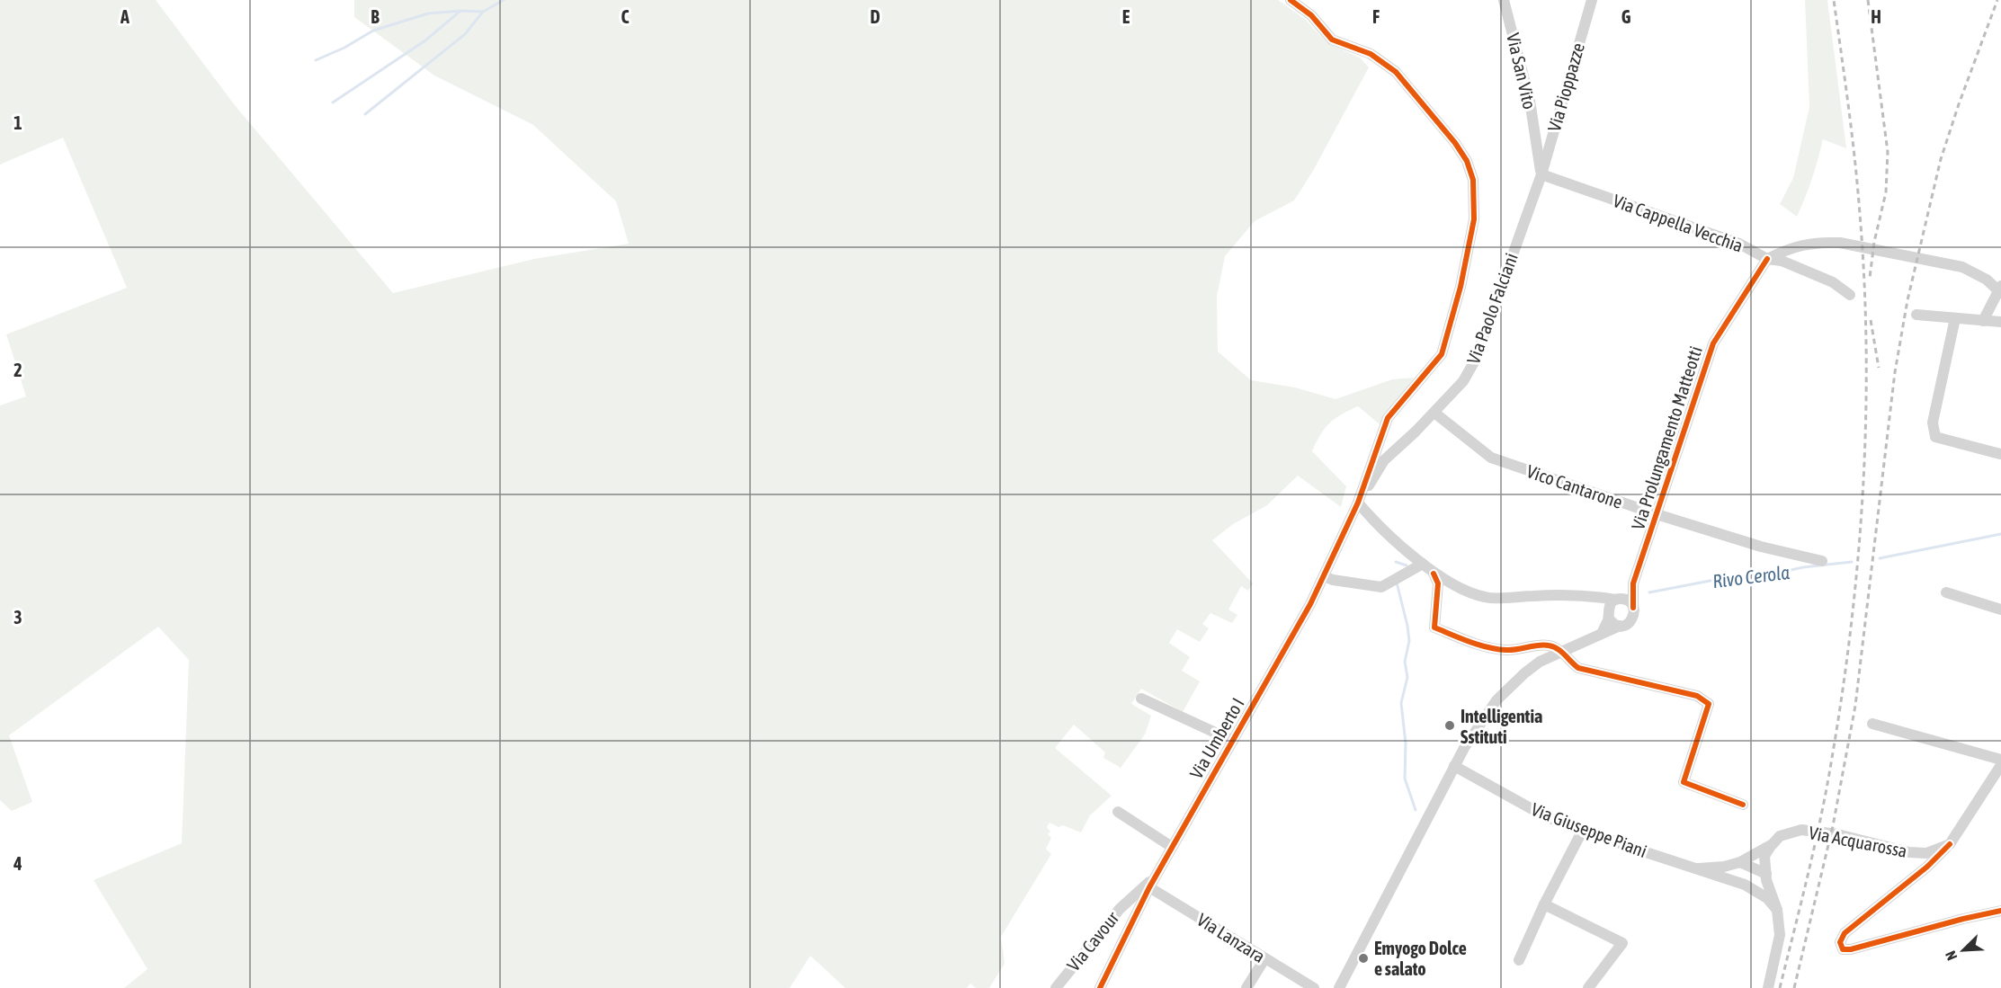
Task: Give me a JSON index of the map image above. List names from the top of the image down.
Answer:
{
  "streets": {
    "street": [
      "Via San Vito",
      "Via Pioppazze",
      "Via Cappella Vecchia",
      "Via Paolo Falciani",
      "Via Prolungamento Matteotti",
      "Vico Cantarone",
      "Via Umberto I",
      "Via Giuseppe Piani",
      "Via Acquarossa",
      "Via Lanzara",
      "Via Cavour"
    ]
  },
  "crossings": [
    ["Via San Vito", "Via Pioppazze"],
    ["Via San Vito", "Via Cappella Vecchia"],
    ["Via San Vito", "Via Paolo Falciani"],
    ["Via Pioppazze", "Via Cappella Vecchia"],
    ["Via Pioppazze", "Via Paolo Falciani"],
    ["Via Cappella Vecchia", "Via Paolo Falciani"],
    ["Via Cappella Vecchia", "Via Prolungamento Matteotti"],
    ["Via Paolo Falciani", "Vico Cantarone"],
    ["Via Paolo Falciani", "Via Umberto I"],
    ["Via Prolungamento Matteotti", "Vico Cantarone"],
    ["Via Umberto I", "Via Lanzara"],
    ["Via Umberto I", "Via Cavour"],
    ["Via Giuseppe Piani", "Via Acquarossa"]
  ],
  "water": ["Rivo Cerola"],
  "places": ["Intelligentia Sstituti", "Emyogo Dolce e salato"],
  "north": "bottom left",
  "grid": {
    "columns": [
      "A",
      "B",
      "C",
      "D",
      "E",
      "F",
      "G",
      "H"
    ],
    "rows": [
      "1",
      "2",
      "3",
      "4"
    ]
  }
}
